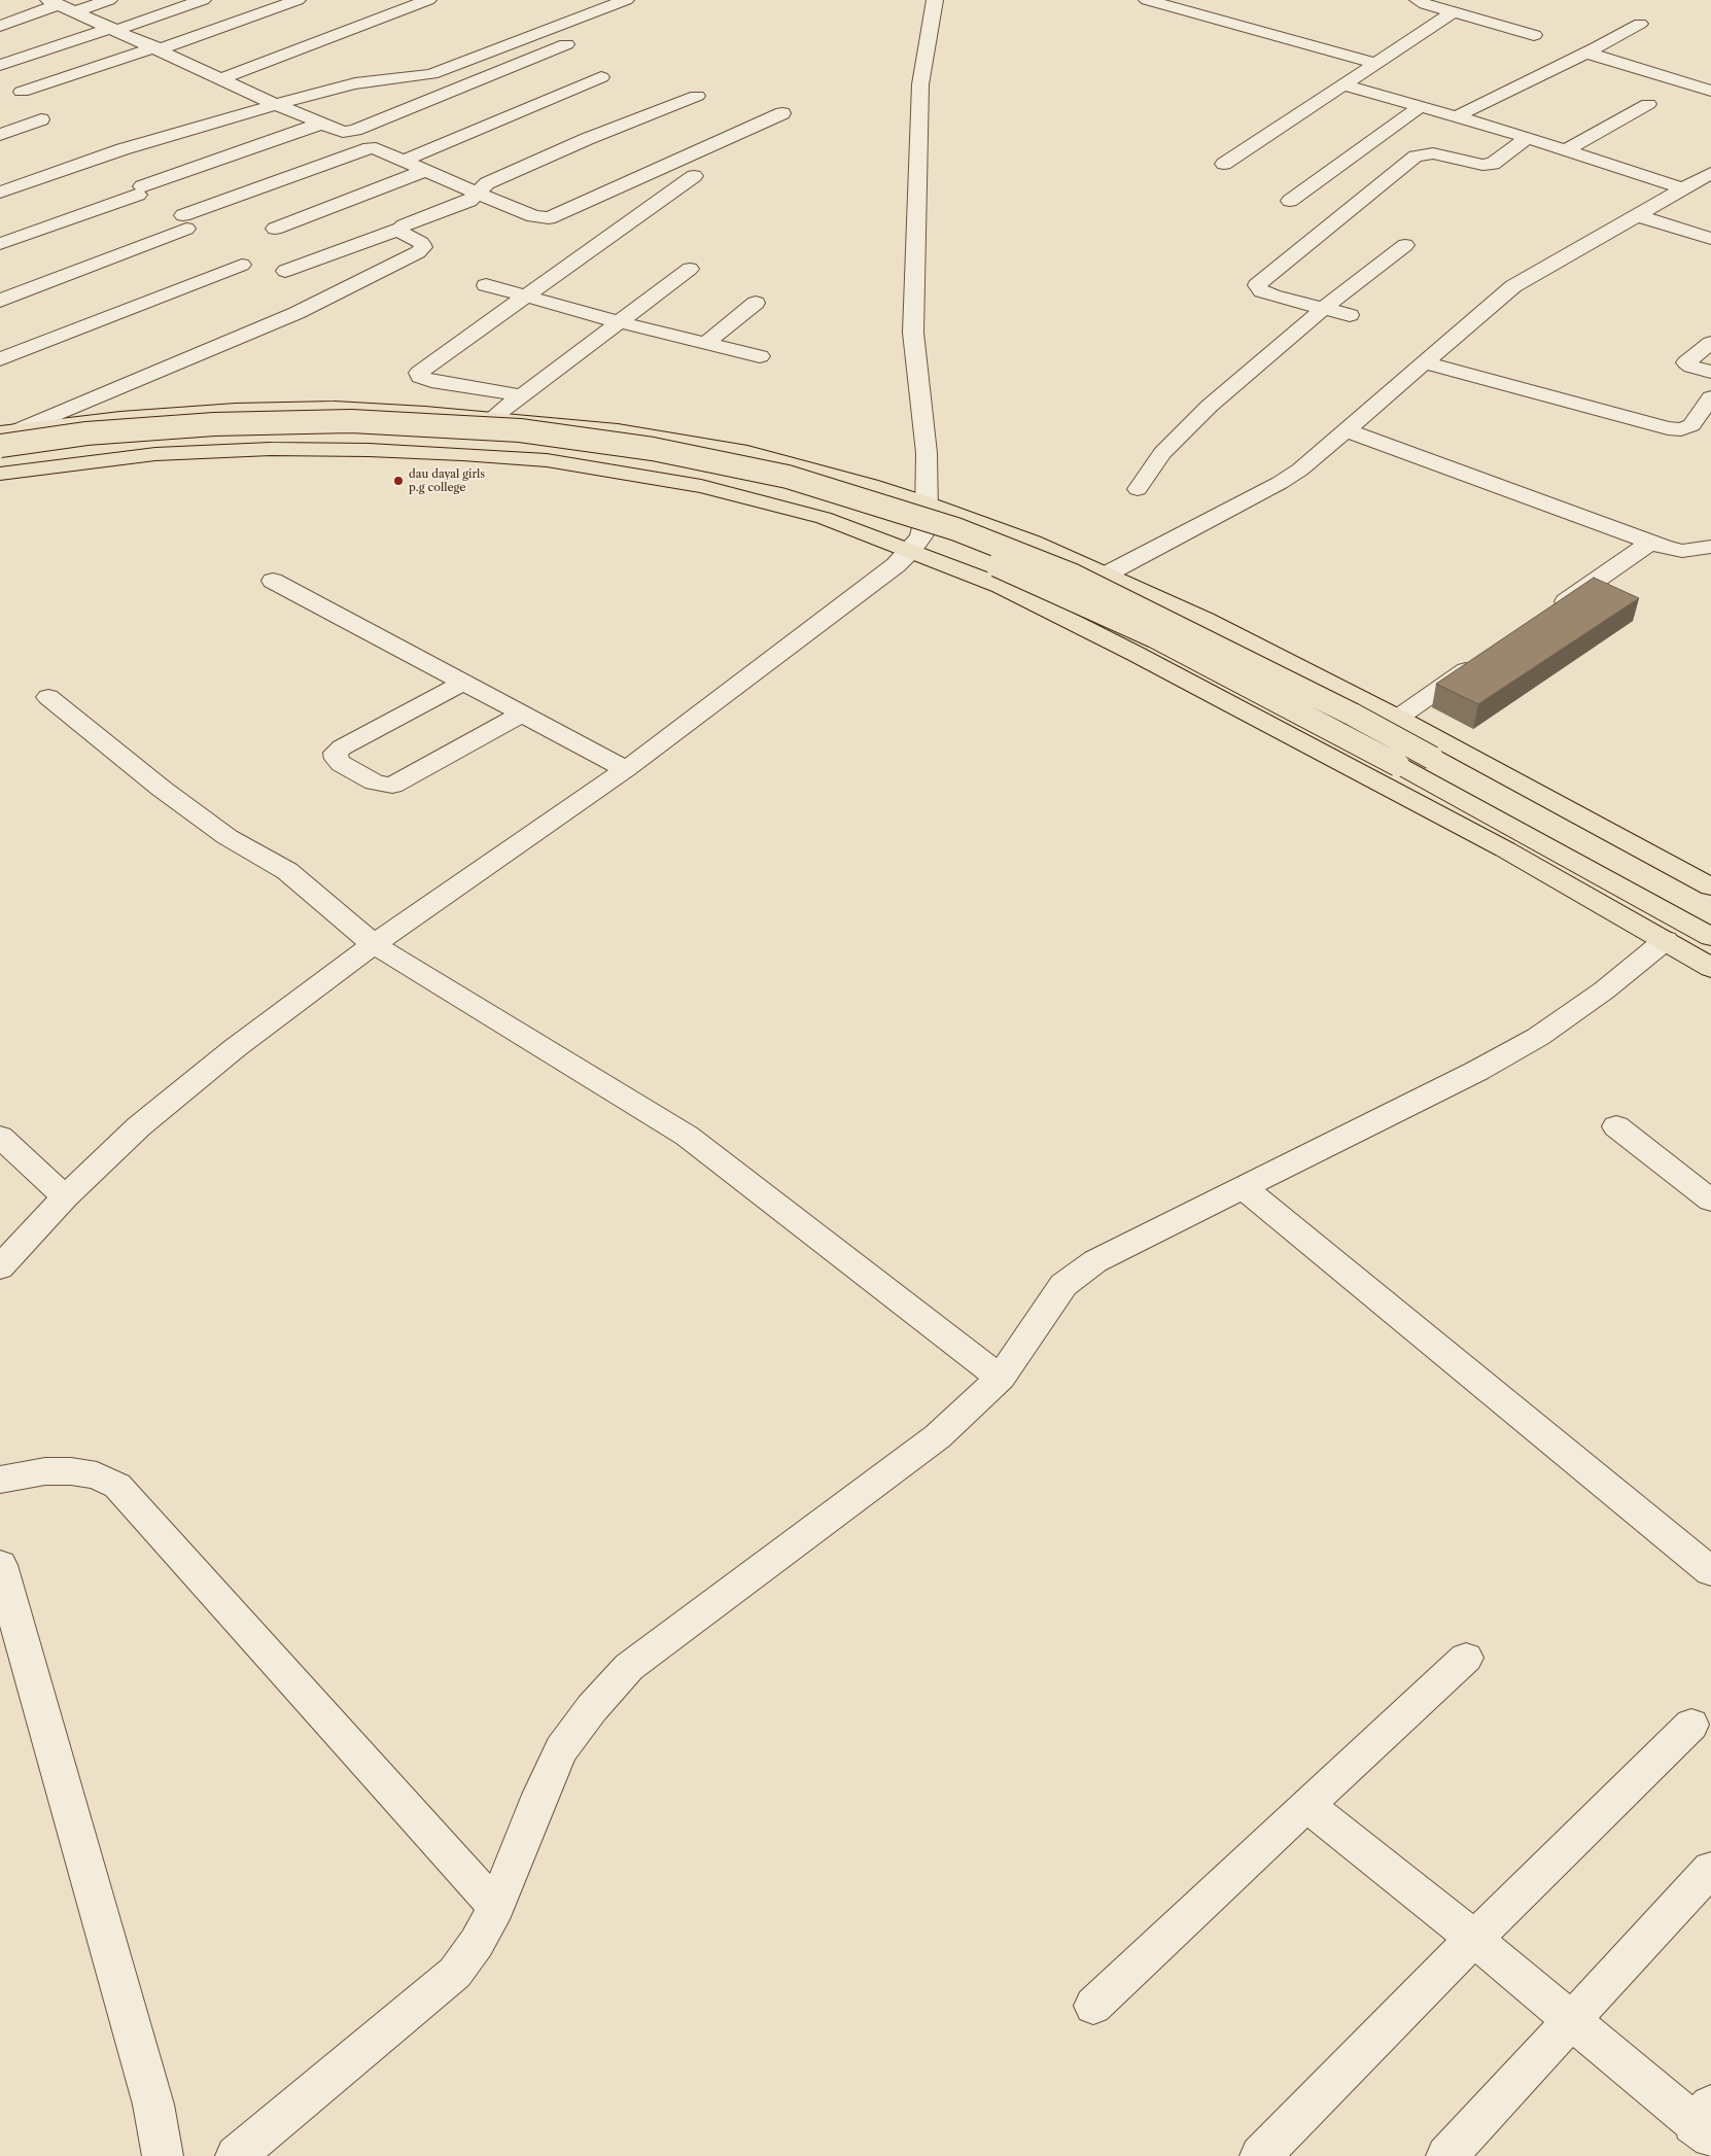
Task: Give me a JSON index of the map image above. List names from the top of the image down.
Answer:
{
  "places": ["dau dayal girls p.g college"]
}
